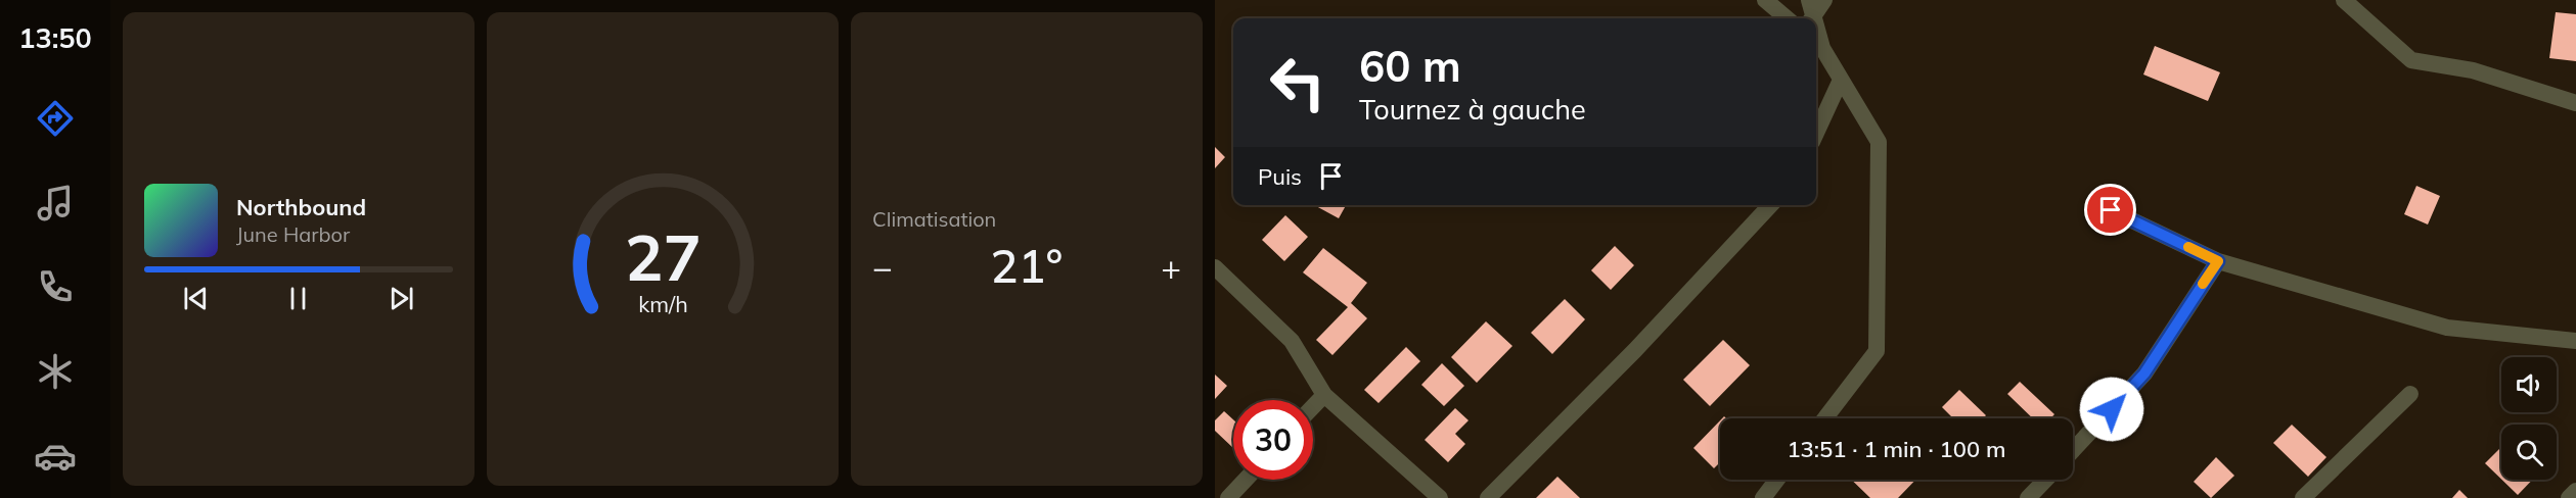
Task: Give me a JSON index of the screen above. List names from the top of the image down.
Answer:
{
  "page": {
    "tabs": "13:50",
    "tile": "Climatisation",
    "turn": ["60 m", "Tournez à gauche"],
    "then": "Puis",
    "song": ["Northbound", "June Harbor"],
    "heat": ["−", "21°", "+"],
    "limit": "30",
    "trip": "13:51 · 1 min · 100 m",
    "gauge": ["27", "km/h"]
  }
}
